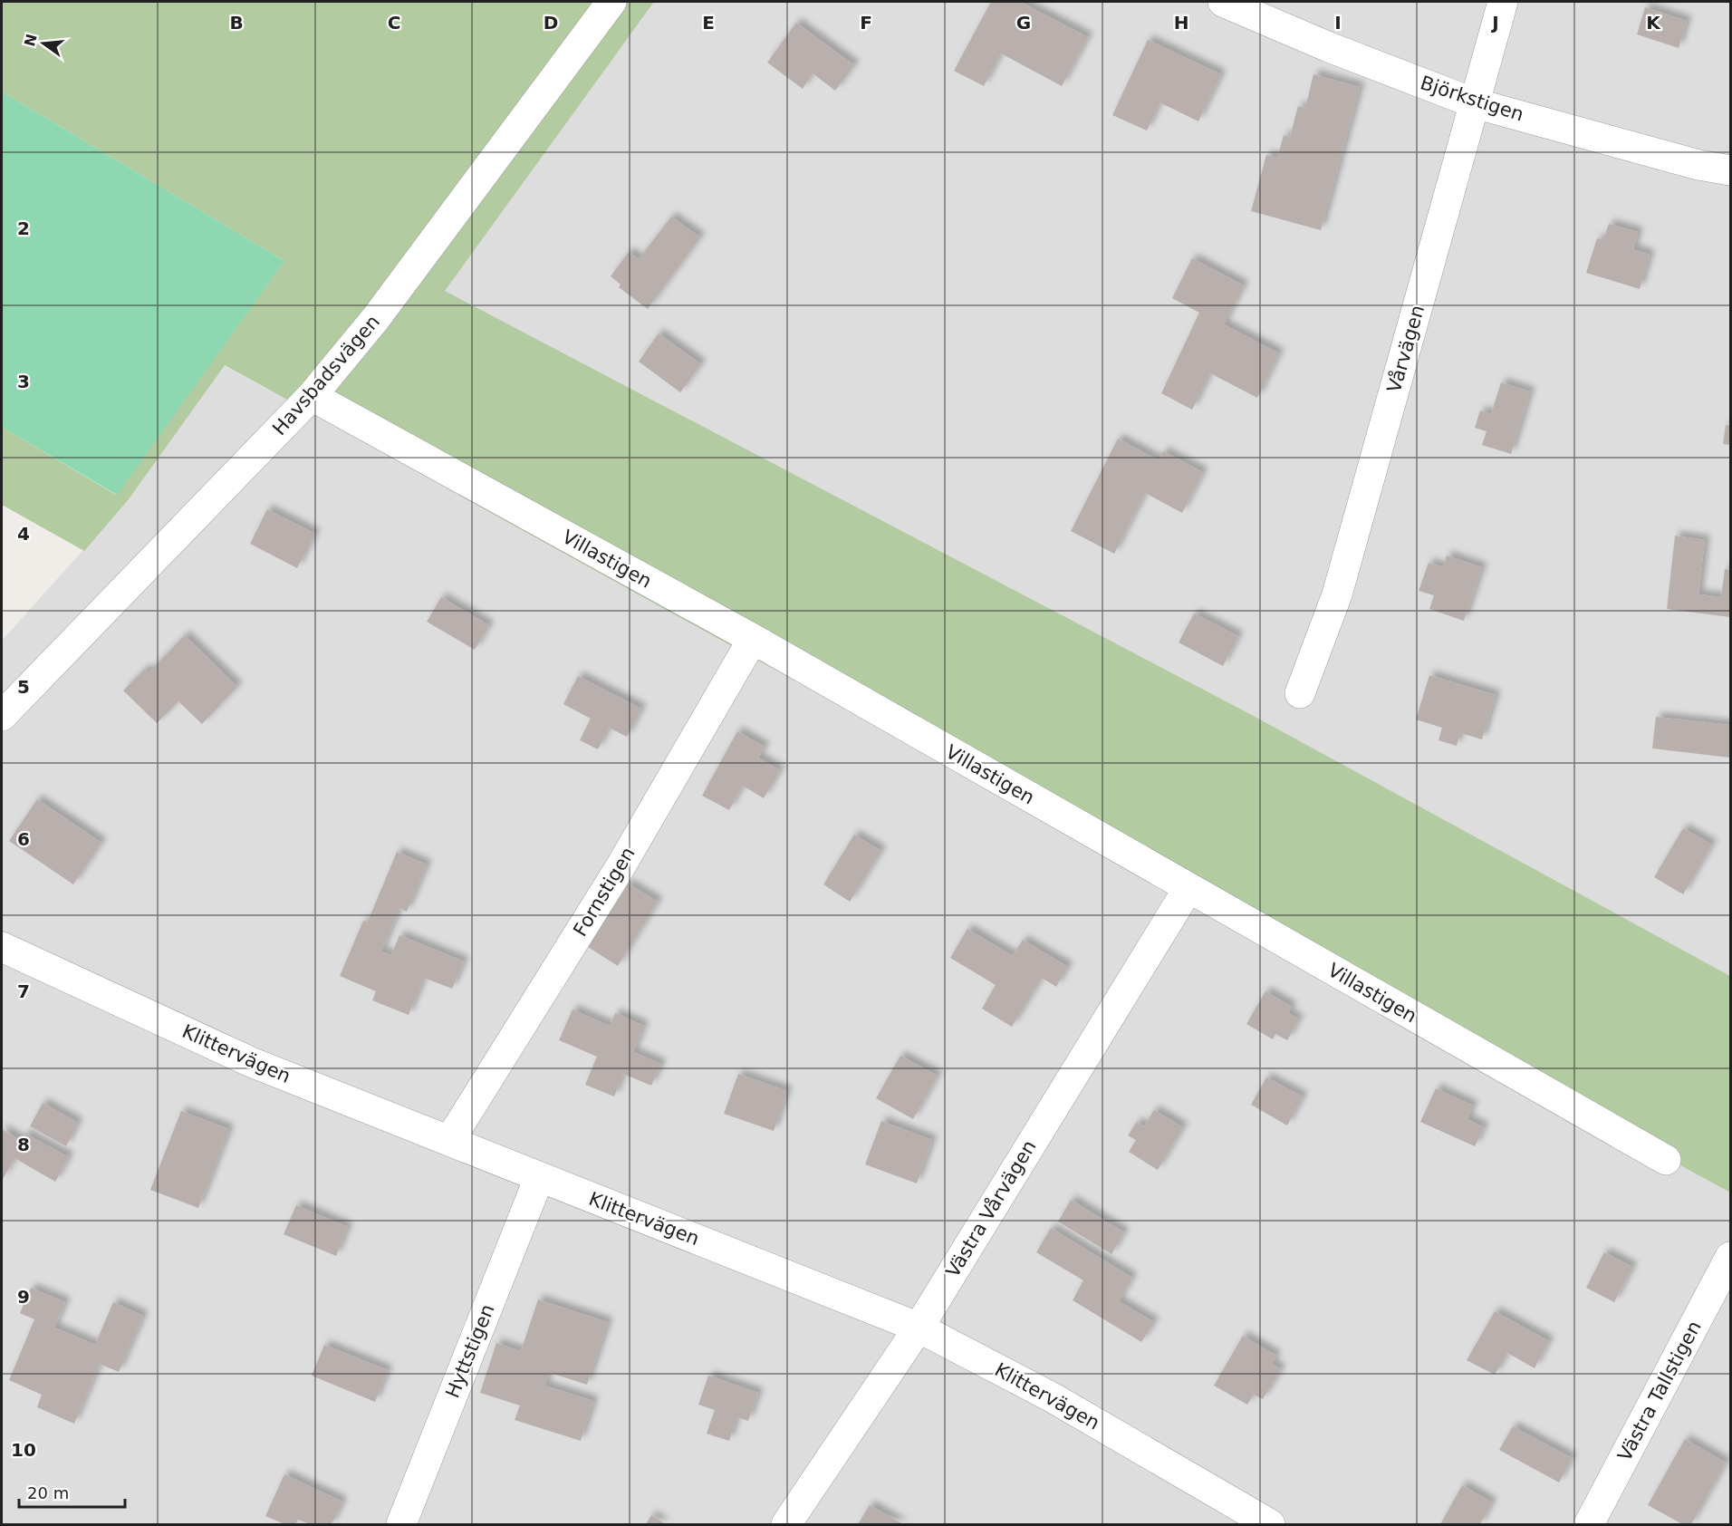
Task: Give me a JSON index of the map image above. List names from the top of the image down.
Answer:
{
  "streets": {
    "street": [
      "Björkstigen",
      "Vårvägen",
      "Havsbadsvägen",
      "Villastigen",
      "Fornstigen",
      "Klittervägen",
      "Västra Vårvägen",
      "Hyttstigen",
      "Västra Tallstigen"
    ]
  },
  "crossings": [
    ["Björkstigen", "Vårvägen"],
    ["Havsbadsvägen", "Villastigen"],
    ["Villastigen", "Fornstigen"],
    ["Villastigen", "Västra Vårvägen"],
    ["Fornstigen", "Klittervägen"],
    ["Klittervägen", "Västra Vårvägen"],
    ["Klittervägen", "Hyttstigen"]
  ],
  "scale_bar": "20 m",
  "north": "left",
  "grid": {
    "columns": [
      "B",
      "C",
      "D",
      "E",
      "F",
      "G",
      "H",
      "I",
      "J",
      "K"
    ],
    "rows": [
      "2",
      "3",
      "4",
      "5",
      "6",
      "7",
      "8",
      "9",
      "10"
    ]
  }
}
